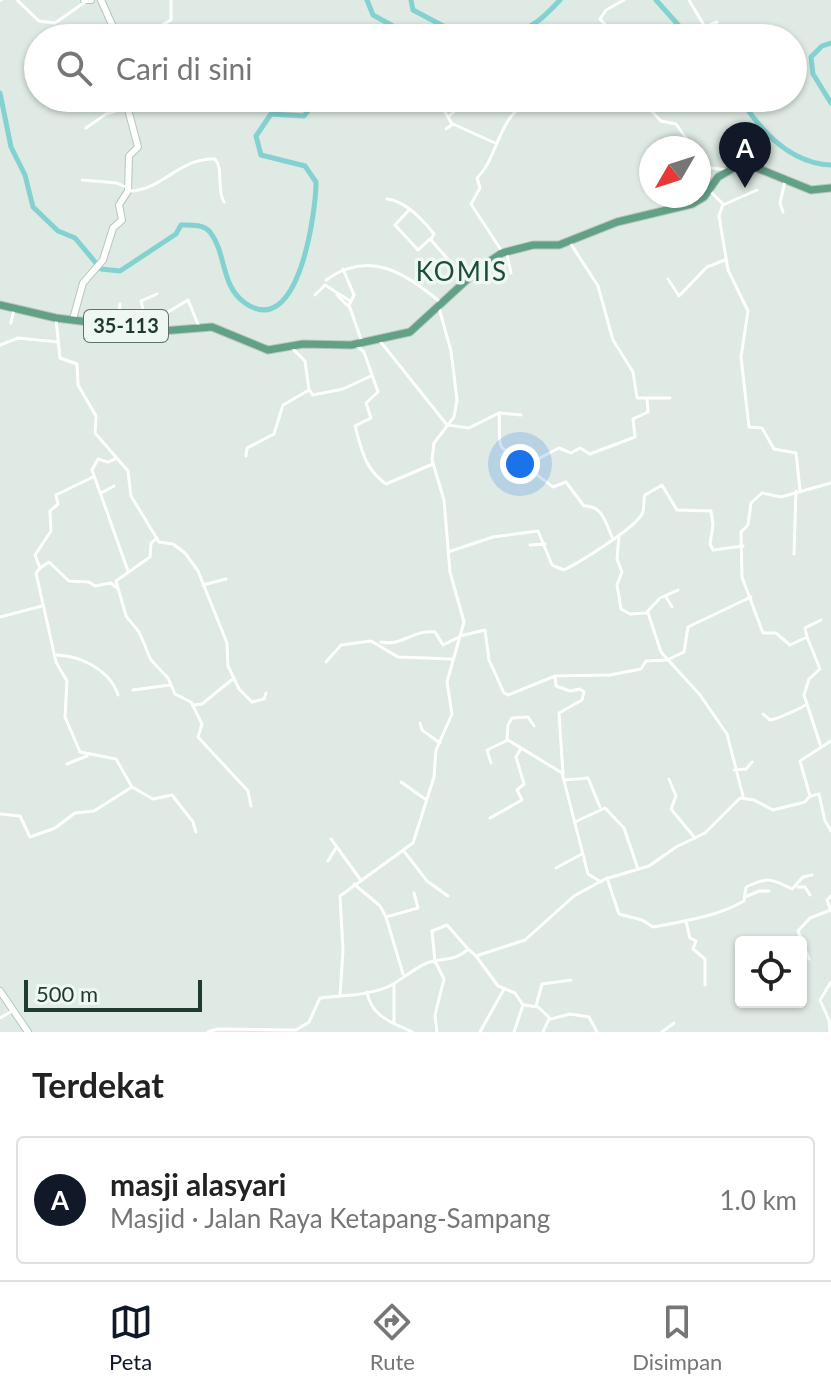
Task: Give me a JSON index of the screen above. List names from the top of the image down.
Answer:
{
  "streets": {
    "main road": ["35-113"]
  },
  "districts": ["KOMIS"],
  "scale_bar": "500 m",
  "north": "bottom left",
  "page": {
    "search": "Cari di sini",
    "pins": "A",
    "scale": "500 m",
    "heading": "Terdekat",
    "list": [
      {
        "mark": "A",
        "name": "masji alasyari",
        "note": "Masjid · Jalan Raya Ketapang-Sampang",
        "value": "1.0 km"
      }
    ],
    "nav": ["Peta", "Rute", "Disimpan"]
  }
}
